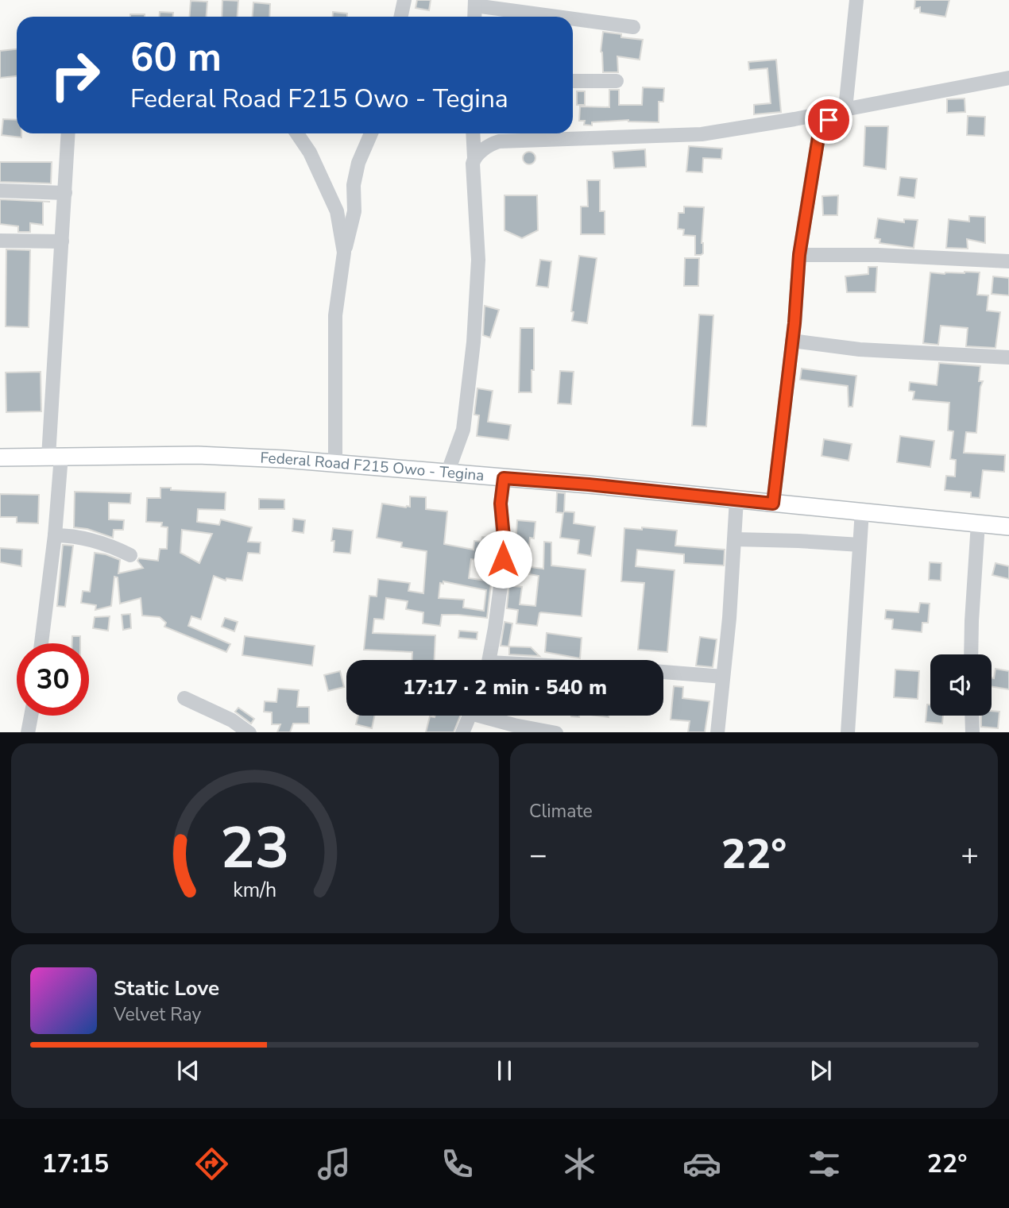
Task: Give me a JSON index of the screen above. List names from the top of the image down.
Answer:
{
  "streets": {
    "main road": ["Federal Road F215 Owo - Tegina"]
  },
  "page": {
    "turn": ["60 m", "Federal Road F215 Owo - Tegina"],
    "limit": "30",
    "trip": "17:17 · 2 min · 540 m",
    "tile": "Climate",
    "heat": ["−", "22°", "+"],
    "song": ["Static Love", "Velvet Ray"],
    "tabs": ["17:15", "22°"],
    "gauge": ["23", "km/h"]
  }
}
